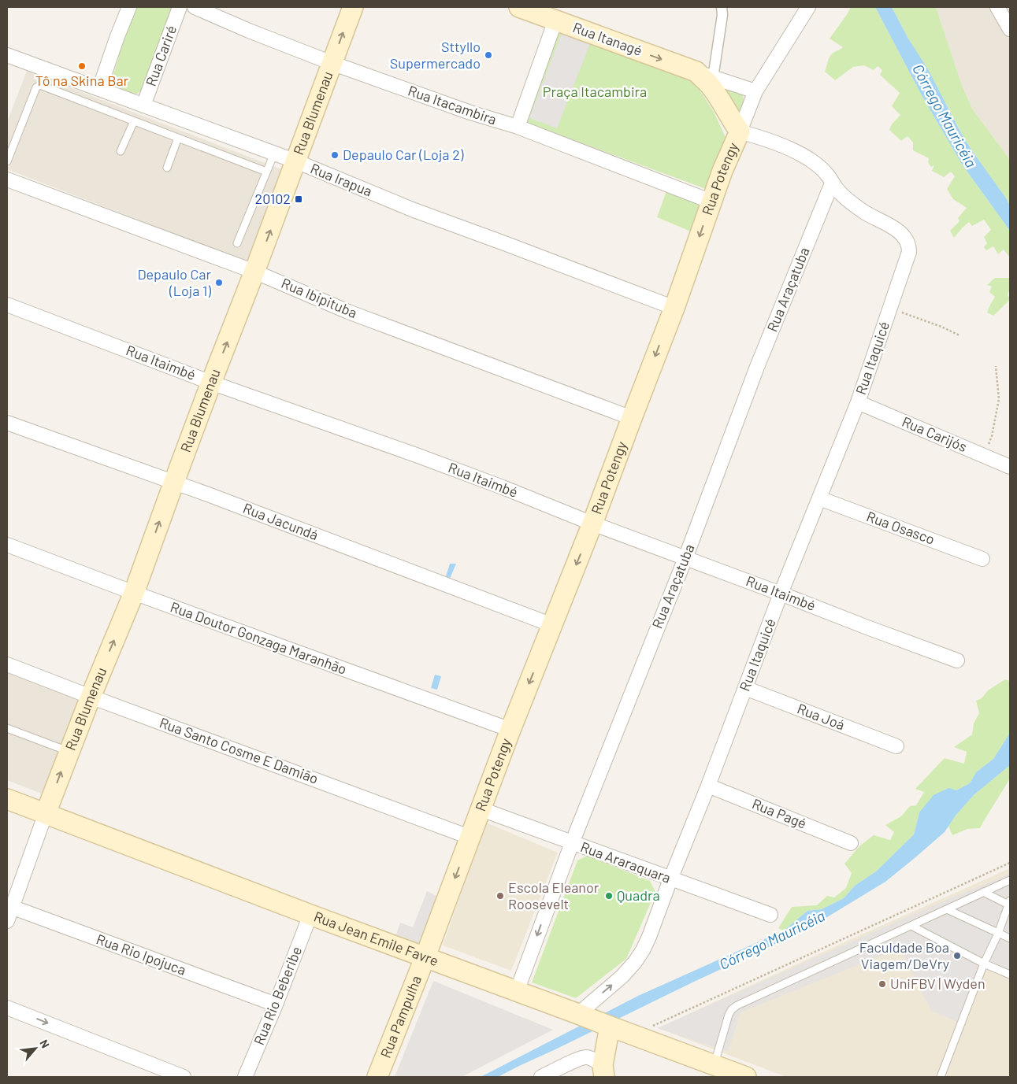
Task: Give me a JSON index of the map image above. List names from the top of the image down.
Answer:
{
  "streets": {
    "main road": [
      "Rua Itanagé",
      "Rua Blumenau",
      "Rua Potengy",
      "Rua Jean Emile Favre",
      "Rua Pampulha"
    ],
    "street": [
      "Rua Cariré",
      "Rua Itacambira",
      "Rua Irapua",
      "Rua Araçatuba",
      "Rua Ibipituba",
      "Rua Itaquicé",
      "Rua Itaimbé",
      "Rua Carijós",
      "Rua Jacundá",
      "Rua Osasco",
      "Rua Doutor Gonzaga Maranhão",
      "Rua Joá",
      "Rua Santo Cosme E Damião",
      "Rua Pagé",
      "Rua Araraquara",
      "Rua Rio Ipojuca",
      "Rua Rio Beberibe"
    ]
  },
  "crossings": [
    ["Rua Itanagé", "Rua Potengy"],
    ["Rua Cariré", "Rua Irapua"],
    ["Rua Itacambira", "Rua Blumenau"],
    ["Rua Itacambira", "Rua Potengy"],
    ["Rua Blumenau", "Rua Irapua"],
    ["Rua Blumenau", "Rua Ibipituba"],
    ["Rua Blumenau", "Rua Itaimbé"],
    ["Rua Blumenau", "Rua Jacundá"],
    ["Rua Blumenau", "Rua Doutor Gonzaga Maranhão"],
    ["Rua Blumenau", "Rua Santo Cosme E Damião"],
    ["Rua Blumenau", "Rua Jean Emile Favre"],
    ["Rua Potengy", "Rua Irapua"],
    ["Rua Potengy", "Rua Ibipituba"],
    ["Rua Potengy", "Rua Itaimbé"],
    ["Rua Potengy", "Rua Jacundá"],
    ["Rua Potengy", "Rua Doutor Gonzaga Maranhão"],
    ["Rua Potengy", "Rua Santo Cosme E Damião"],
    ["Rua Potengy", "Rua Araraquara"],
    ["Rua Potengy", "Rua Jean Emile Favre"],
    ["Rua Potengy", "Rua Pampulha"],
    ["Rua Araçatuba", "Rua Itaquicé"],
    ["Rua Araçatuba", "Rua Itaimbé"],
    ["Rua Araçatuba", "Rua Araraquara"],
    ["Rua Araçatuba", "Rua Jean Emile Favre"],
    ["Rua Itaquicé", "Rua Itaimbé"],
    ["Rua Itaquicé", "Rua Carijós"],
    ["Rua Itaquicé", "Rua Osasco"],
    ["Rua Itaquicé", "Rua Joá"],
    ["Rua Itaquicé", "Rua Pagé"],
    ["Rua Itaquicé", "Rua Araraquara"],
    ["Rua Itaquicé", "Rua Jean Emile Favre"],
    ["Rua Jean Emile Favre", "Rua Rio Beberibe"],
    ["Rua Jean Emile Favre", "Rua Pampulha"],
    ["Rua Rio Ipojuca", "Rua Rio Beberibe"]
  ],
  "one_way": ["Rua Itanagé", "Rua Blumenau", "Rua Potengy"],
  "water": ["Córrego Mauricéia"],
  "parks": ["Praça Itacambira"],
  "places": {
    "other": [
      "Sttyllo Supermercado",
      "Tô na Skina Bar",
      "Depaulo Car (Loja 2)",
      "Depaulo Car (Loja 1)",
      "Escola Eleanor Roosevelt",
      "Quadra",
      "Faculdade Boa Viagem/DeVry",
      "UniFBV | Wyden"
    ],
    "transit": ["20102"]
  },
  "north": "top right"
}
